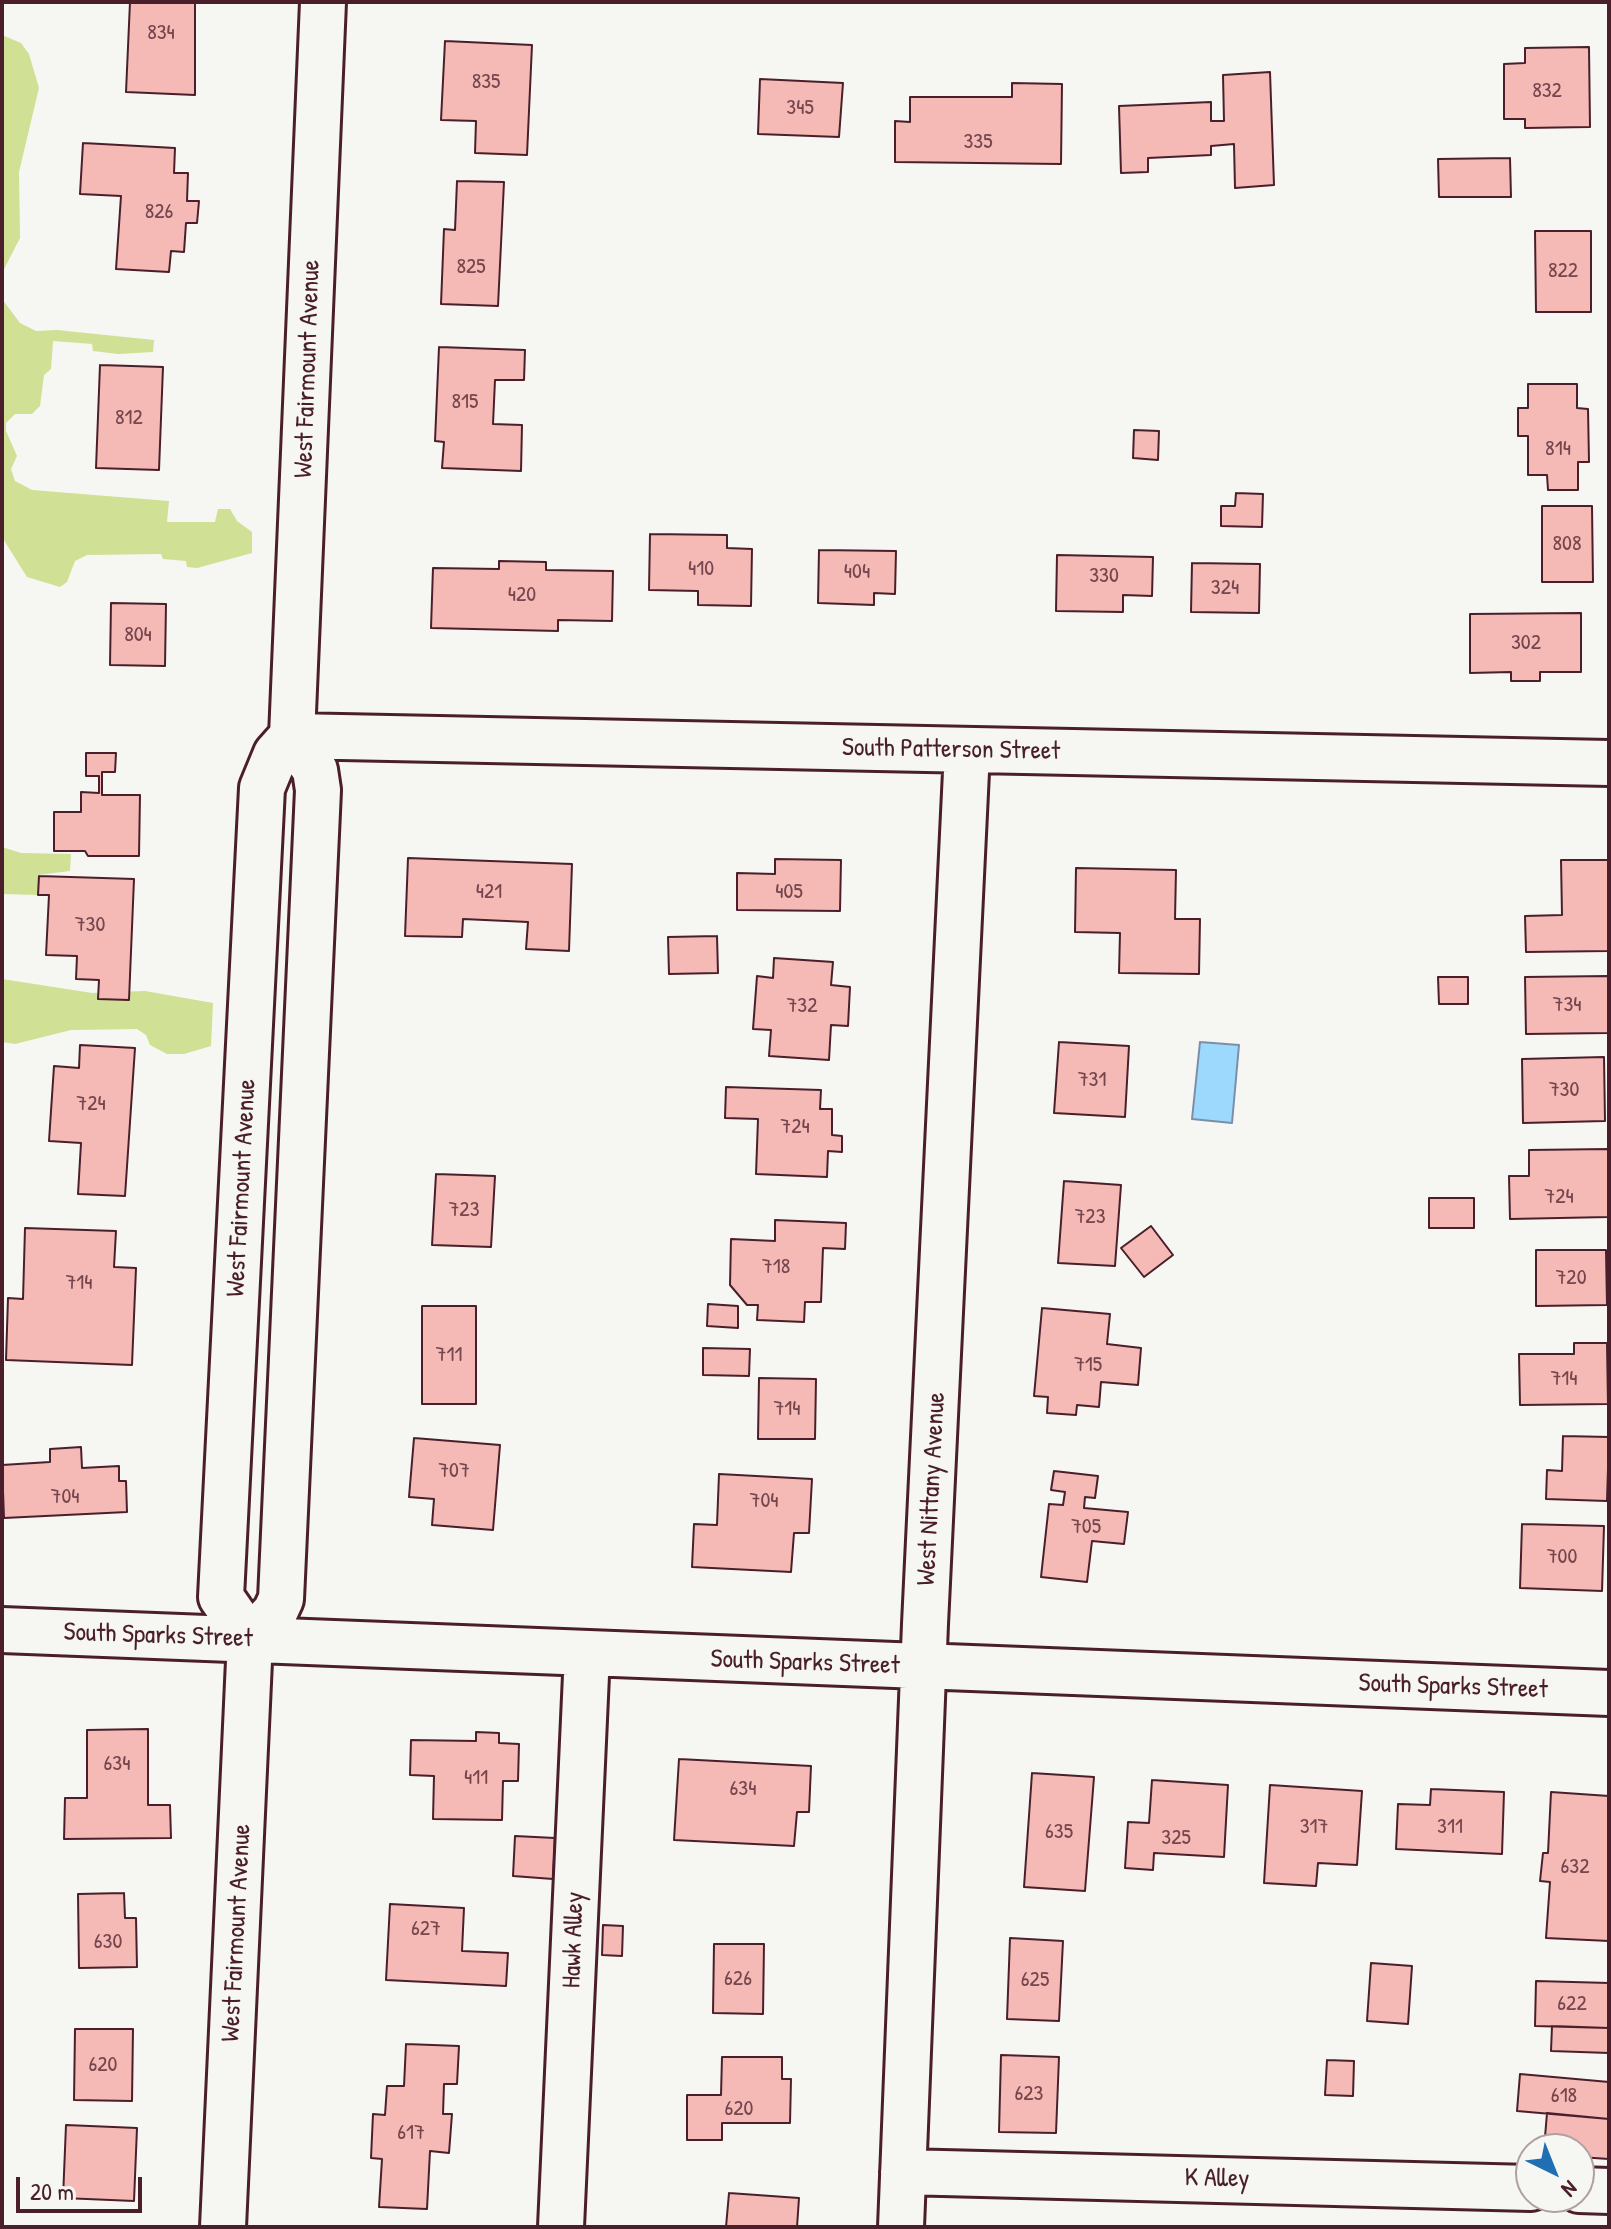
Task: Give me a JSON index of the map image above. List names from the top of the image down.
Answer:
{
  "streets": {
    "street": [
      "West Fairmount Avenue",
      "South Patterson Street",
      "West Nittany Avenue",
      "South Sparks Street",
      "Hawk Alley",
      "K Alley"
    ]
  },
  "crossings": [
    ["West Fairmount Avenue", "South Patterson Street"],
    ["West Fairmount Avenue", "South Sparks Street"],
    ["South Patterson Street", "West Nittany Avenue"],
    ["West Nittany Avenue", "South Sparks Street"],
    ["West Nittany Avenue", "K Alley"],
    ["South Sparks Street", "Hawk Alley"]
  ],
  "house_numbers": [
    "834",
    "835",
    "832",
    "345",
    "335",
    "826",
    "825",
    "822",
    "815",
    "812",
    "814",
    "808",
    "410",
    "404",
    "330",
    "324",
    "420",
    "804",
    "302",
    "421",
    "405",
    "730",
    "734",
    "732",
    "731",
    "730",
    "724",
    "724",
    "724",
    "723",
    "723",
    "718",
    "720",
    "714",
    "711",
    "715",
    "714",
    "714",
    "707",
    "704",
    "704",
    "705",
    "700",
    "634",
    "411",
    "634",
    "317",
    "311",
    "635",
    "325",
    "632",
    "627",
    "630",
    "626",
    "625",
    "622",
    "620",
    "623",
    "618",
    "620",
    "617"
  ],
  "scale_bar": "20 m",
  "north": "bottom right"
}
